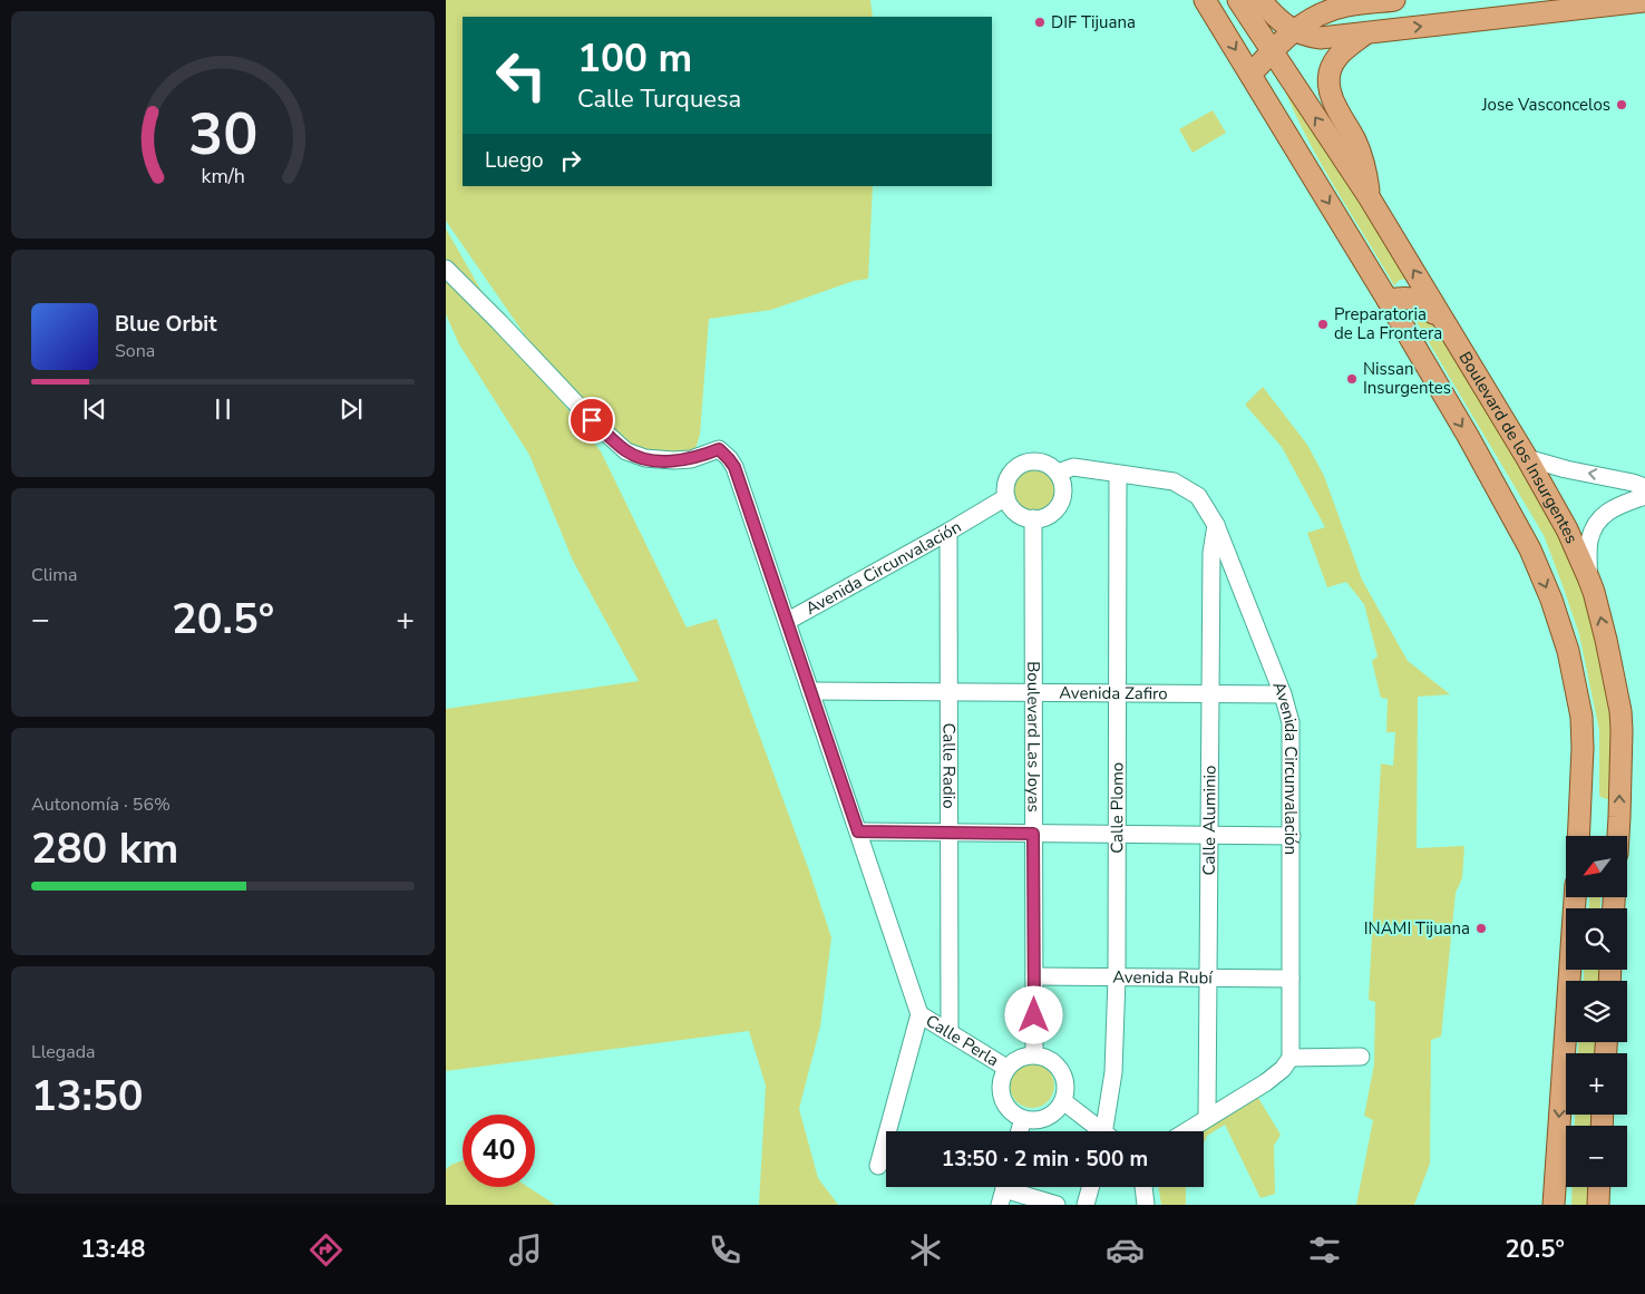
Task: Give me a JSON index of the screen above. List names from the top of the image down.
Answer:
{
  "streets": {
    "main road": ["Boulevard de los Insurgentes"],
    "street": [
      "Avenida Circunvalación",
      "Avenida Zafiro",
      "Boulevard Las Joyas",
      "Calle Radio",
      "Calle Plomo",
      "Calle Aluminio",
      "Avenida Rubí",
      "Calle Perla"
    ]
  },
  "crossings": [
    ["Avenida Circunvalación", "Avenida Zafiro"],
    ["Avenida Circunvalación", "Boulevard Las Joyas"],
    ["Avenida Circunvalación", "Calle Radio"],
    ["Avenida Circunvalación", "Calle Plomo"],
    ["Avenida Circunvalación", "Calle Aluminio"],
    ["Avenida Circunvalación", "Avenida Rubí"],
    ["Avenida Zafiro", "Boulevard Las Joyas"],
    ["Avenida Zafiro", "Calle Radio"],
    ["Avenida Zafiro", "Calle Plomo"],
    ["Avenida Zafiro", "Calle Aluminio"],
    ["Boulevard Las Joyas", "Avenida Rubí"],
    ["Boulevard Las Joyas", "Calle Perla"],
    ["Calle Radio", "Calle Perla"],
    ["Calle Plomo", "Avenida Rubí"],
    ["Calle Aluminio", "Avenida Rubí"]
  ],
  "places": [
    "DIF Tijuana",
    "Jose Vasconcelos",
    "Preparatoria de La Frontera",
    "Nissan Insurgentes",
    "INAMI Tijuana"
  ],
  "north": "bottom left",
  "page": {
    "turn": ["100 m", "Calle Turquesa"],
    "then": "Luego",
    "song": ["Blue Orbit", "Sona"],
    "tile": [
      "Clima",
      ["Autonomía · 56%", "280 km"],
      ["Llegada", "13:50"]
    ],
    "heat": ["−", "20.5°", "+"],
    "map_buttons": ["+", "−"],
    "limit": "40",
    "trip": "13:50 · 2 min · 500 m",
    "tabs": ["13:48", "20.5°"],
    "gauge": ["30", "km/h"]
  }
}
